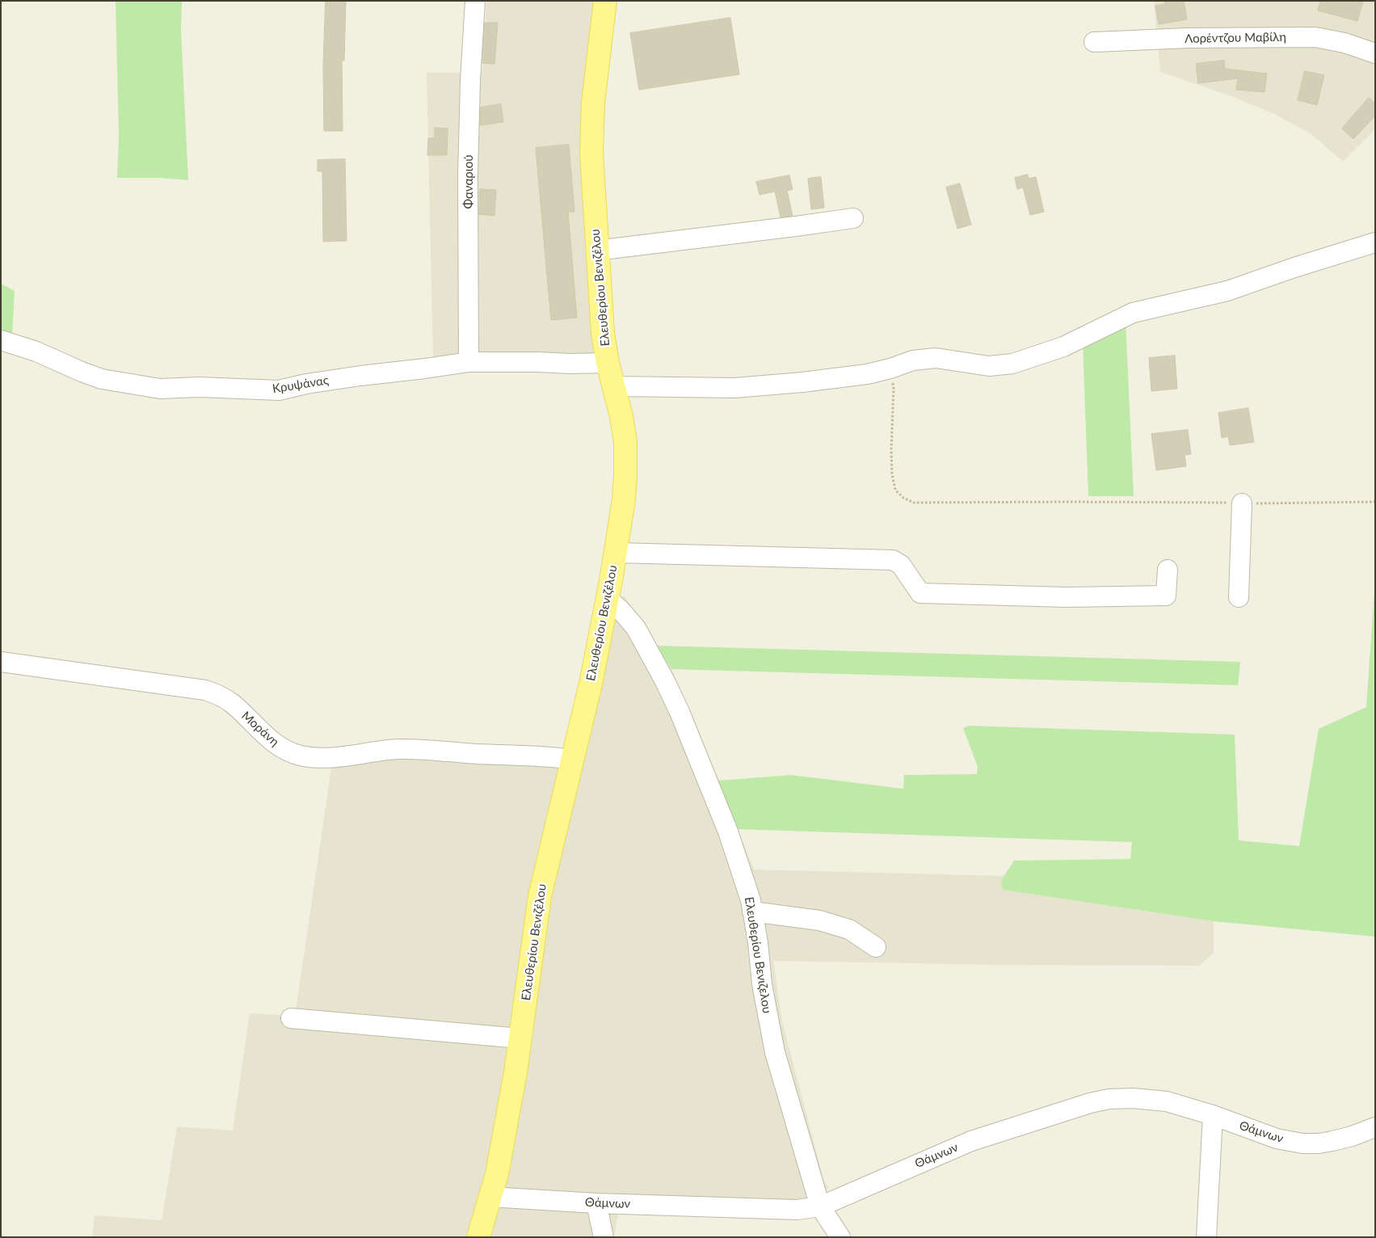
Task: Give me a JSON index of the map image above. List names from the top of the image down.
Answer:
{
  "streets": {
    "main road": ["Ελευθερίου Βενιζέλου"],
    "street": [
      "Λορέντζου Μαβίλη",
      "Φαναριού",
      "Κρυψάνας",
      "Μοράνη",
      "Ελευθερίου Βενιζελου",
      "Θάμνων"
    ]
  },
  "crossings": [
    ["Φαναριού", "Κρυψάνας"],
    ["Ελευθερίου Βενιζέλου", "Κρυψάνας"],
    ["Ελευθερίου Βενιζέλου", "Μοράνη"],
    ["Ελευθερίου Βενιζέλου", "Ελευθερίου Βενιζελου"],
    ["Ελευθερίου Βενιζέλου", "Θάμνων"],
    ["Ελευθερίου Βενιζελου", "Θάμνων"]
  ]
}
